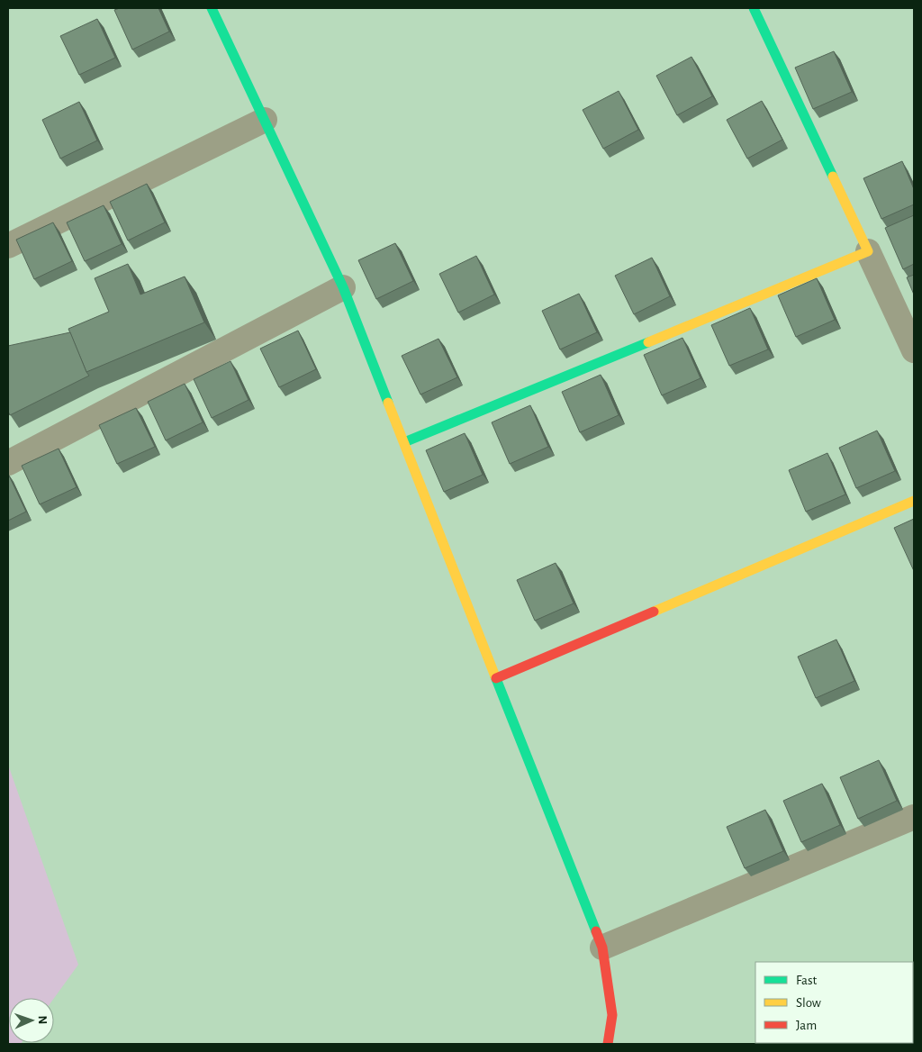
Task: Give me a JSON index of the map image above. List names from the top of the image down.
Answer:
{
  "legend": ["Fast", "Slow", "Jam"],
  "north": "right"
}
